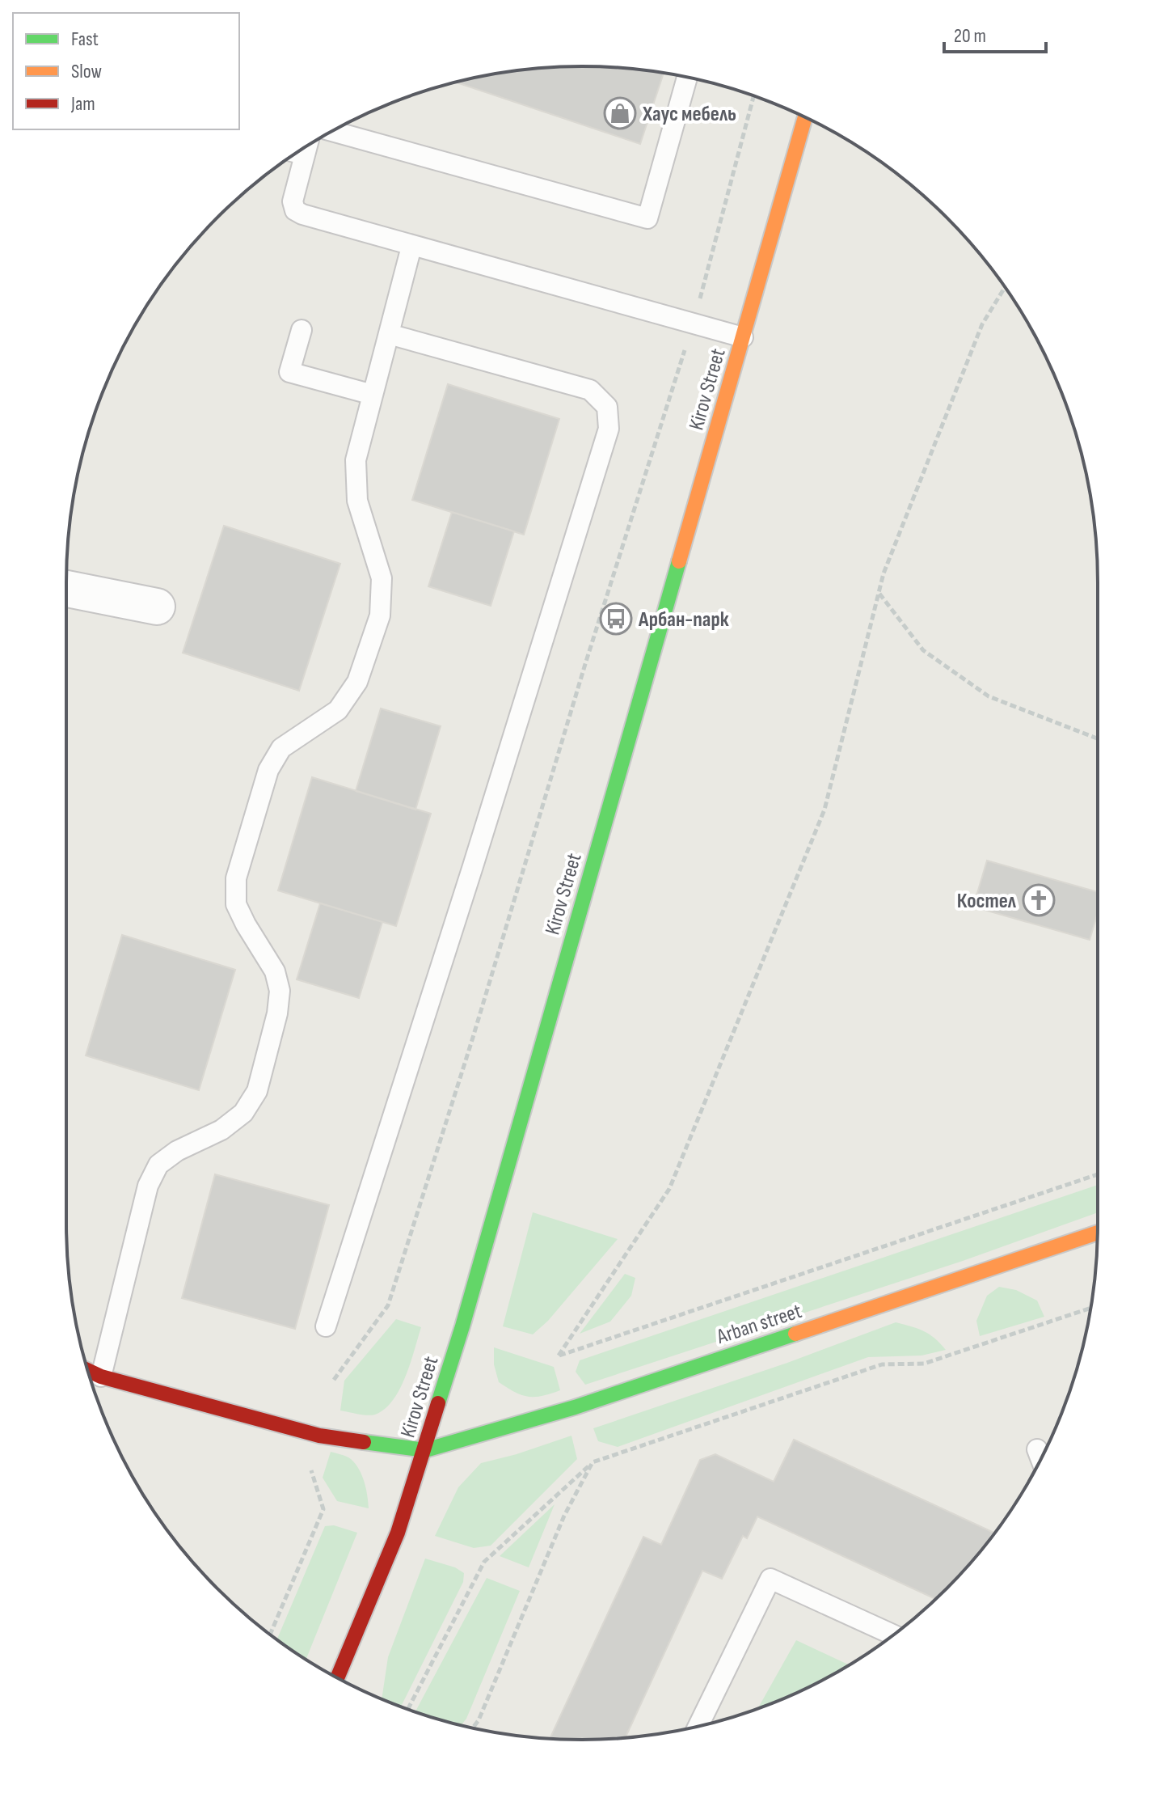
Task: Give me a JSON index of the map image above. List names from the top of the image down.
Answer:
{
  "streets": {
    "main road": ["Kirov Street", "Arban street"]
  },
  "crossings": [
    ["Kirov Street", "Arban street"]
  ],
  "places": {
    "shop": ["Хаус мебель"],
    "bus stop": ["Арбан-парк"],
    "church": ["Костел"]
  },
  "legend": ["Fast", "Slow", "Jam"],
  "scale_bar": "20 m"
}
